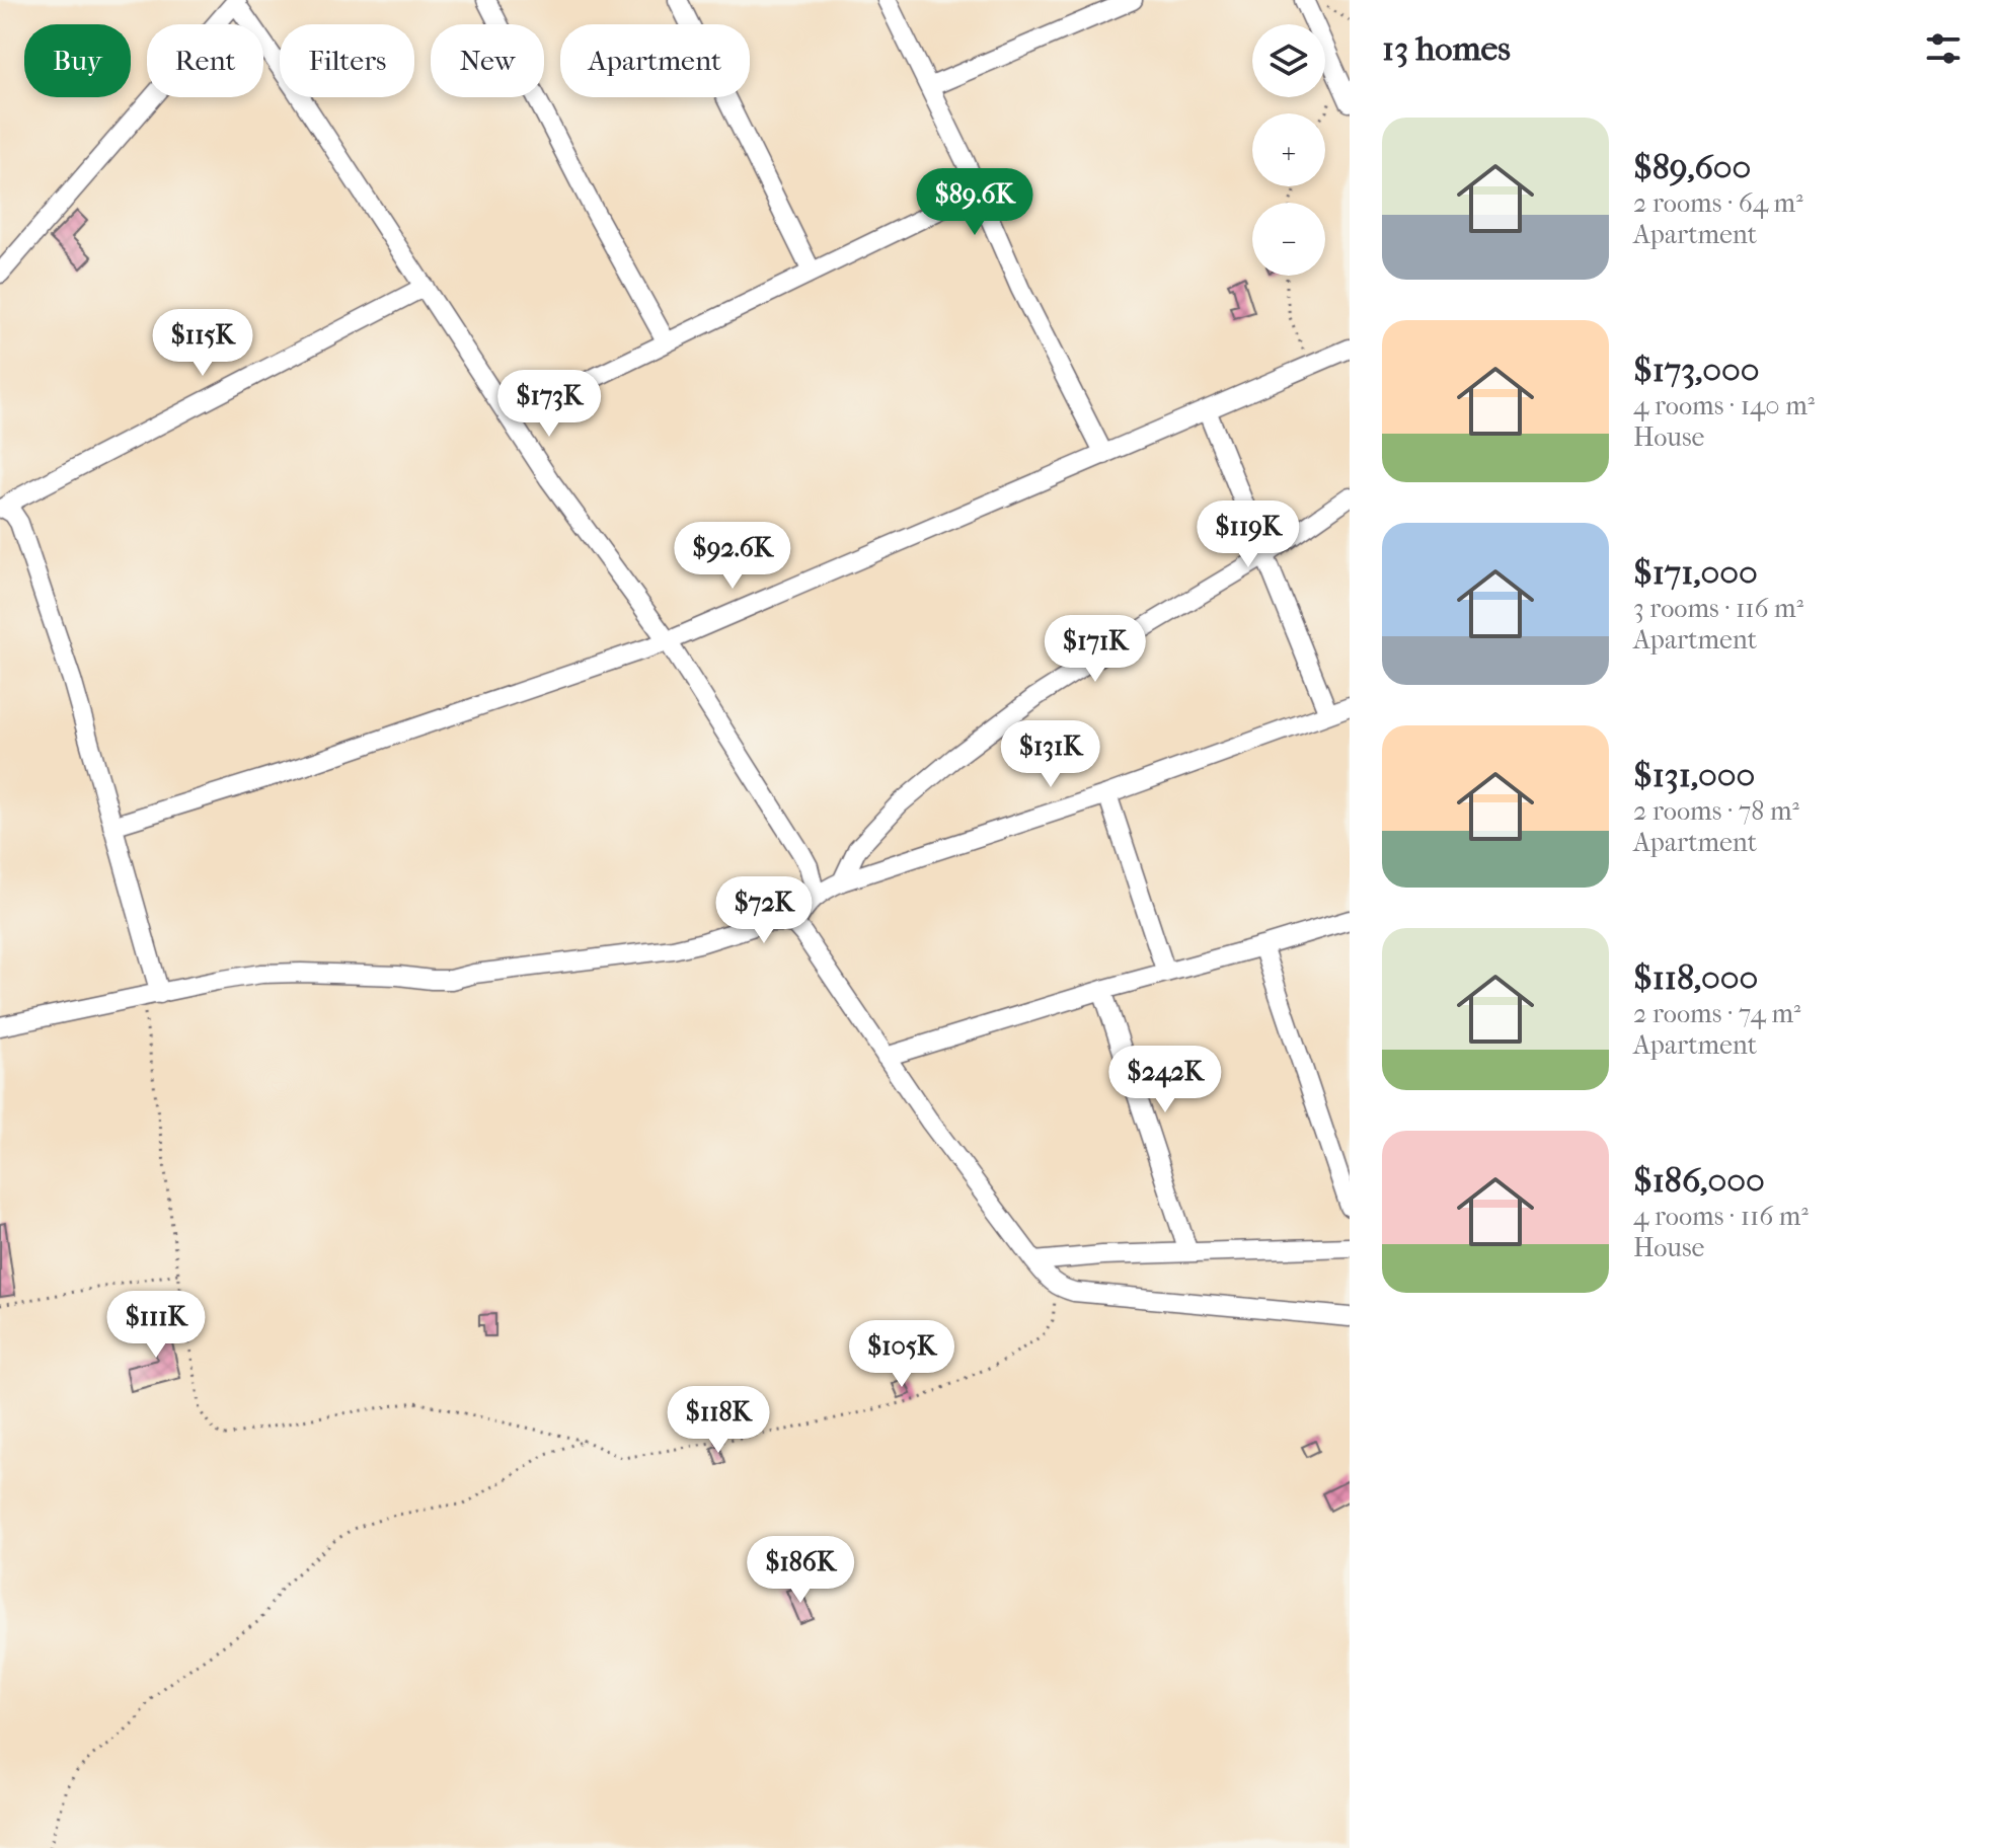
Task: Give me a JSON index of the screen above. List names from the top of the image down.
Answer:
{
  "page": {
    "heading": "13 homes",
    "map_buttons": ["+", "−"],
    "chip": [
      "Buy",
      "Rent",
      "Filters",
      "New",
      "Apartment"
    ],
    "list": [
      {
        "name": "$89,600",
        "note": "2 rooms · 64 m² · Apartment"
      },
      {
        "name": "$173,000",
        "note": "4 rooms · 140 m² · House"
      },
      {
        "name": "$171,000",
        "note": "3 rooms · 116 m² · Apartment"
      },
      {
        "name": "$131,000",
        "note": "2 rooms · 78 m² · Apartment"
      },
      {
        "name": "$118,000",
        "note": "2 rooms · 74 m² · Apartment"
      },
      {
        "name": "$186,000",
        "note": "4 rooms · 116 m² · House"
      }
    ],
    "price": [
      "$89.6K",
      "$115K",
      "$173K",
      "$119K",
      "$92.6K",
      "$171K",
      "$131K",
      "$72K",
      "$242K",
      "$111K",
      "$105K",
      "$118K",
      "$186K"
    ]
  }
}
